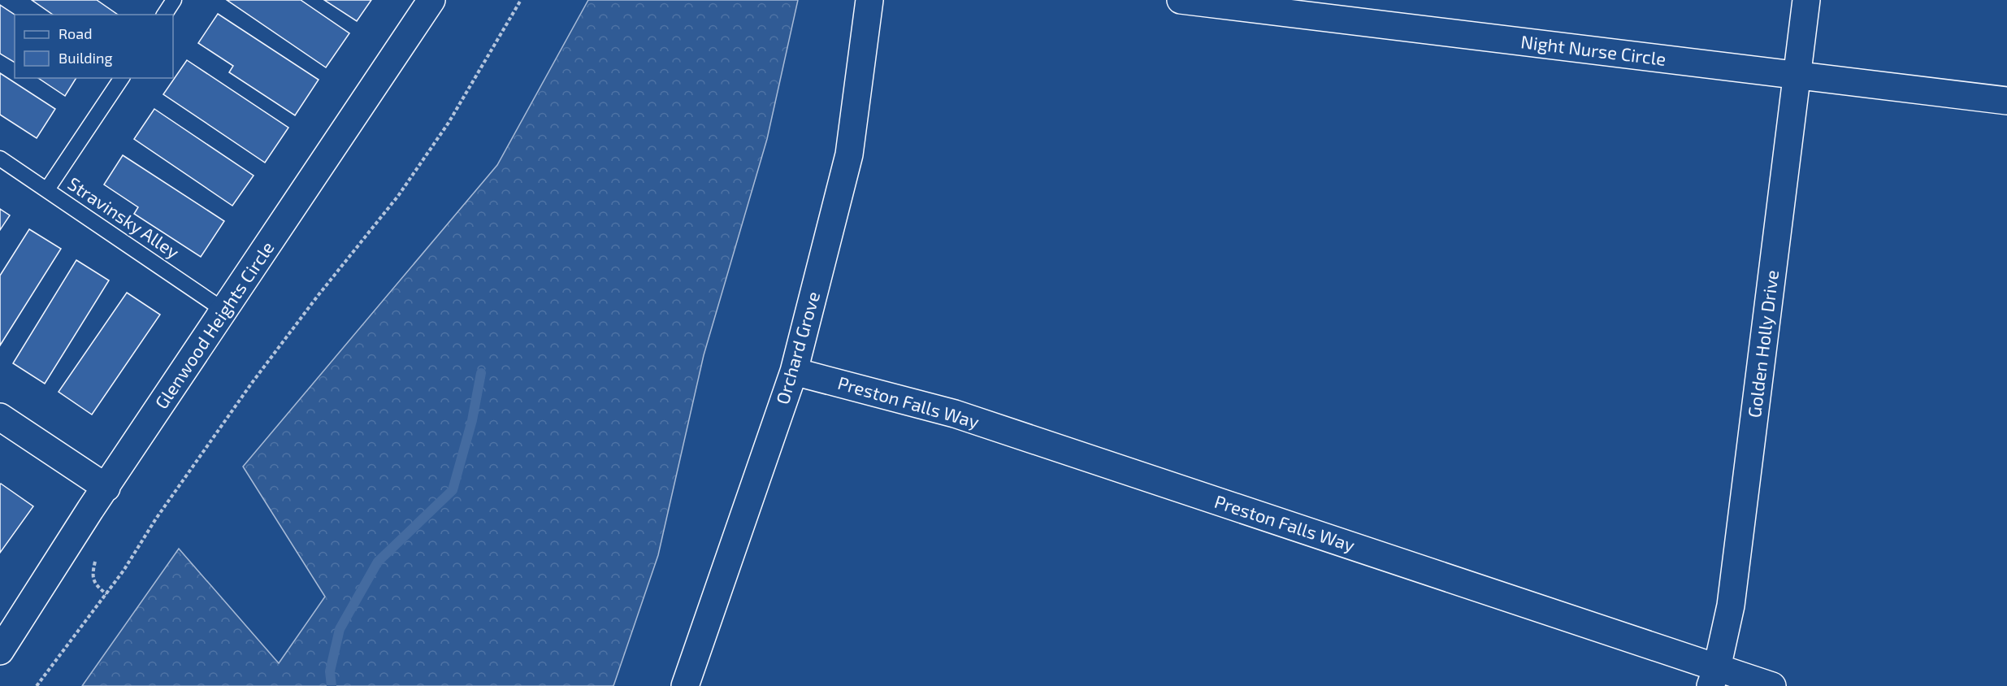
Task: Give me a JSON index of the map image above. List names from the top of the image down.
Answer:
{
  "streets": {
    "street": [
      "Night Nurse Circle",
      "Glenwood Heights Circle",
      "Golden Holly Drive",
      "Orchard Grove",
      "Preston Falls Way"
    ],
    "lane": ["Stravinsky Alley"]
  },
  "crossings": [
    ["Night Nurse Circle", "Golden Holly Drive"],
    ["Stravinsky Alley", "Glenwood Heights Circle"],
    ["Golden Holly Drive", "Preston Falls Way"],
    ["Orchard Grove", "Preston Falls Way"]
  ],
  "legend": ["Road", "Building"]
}
